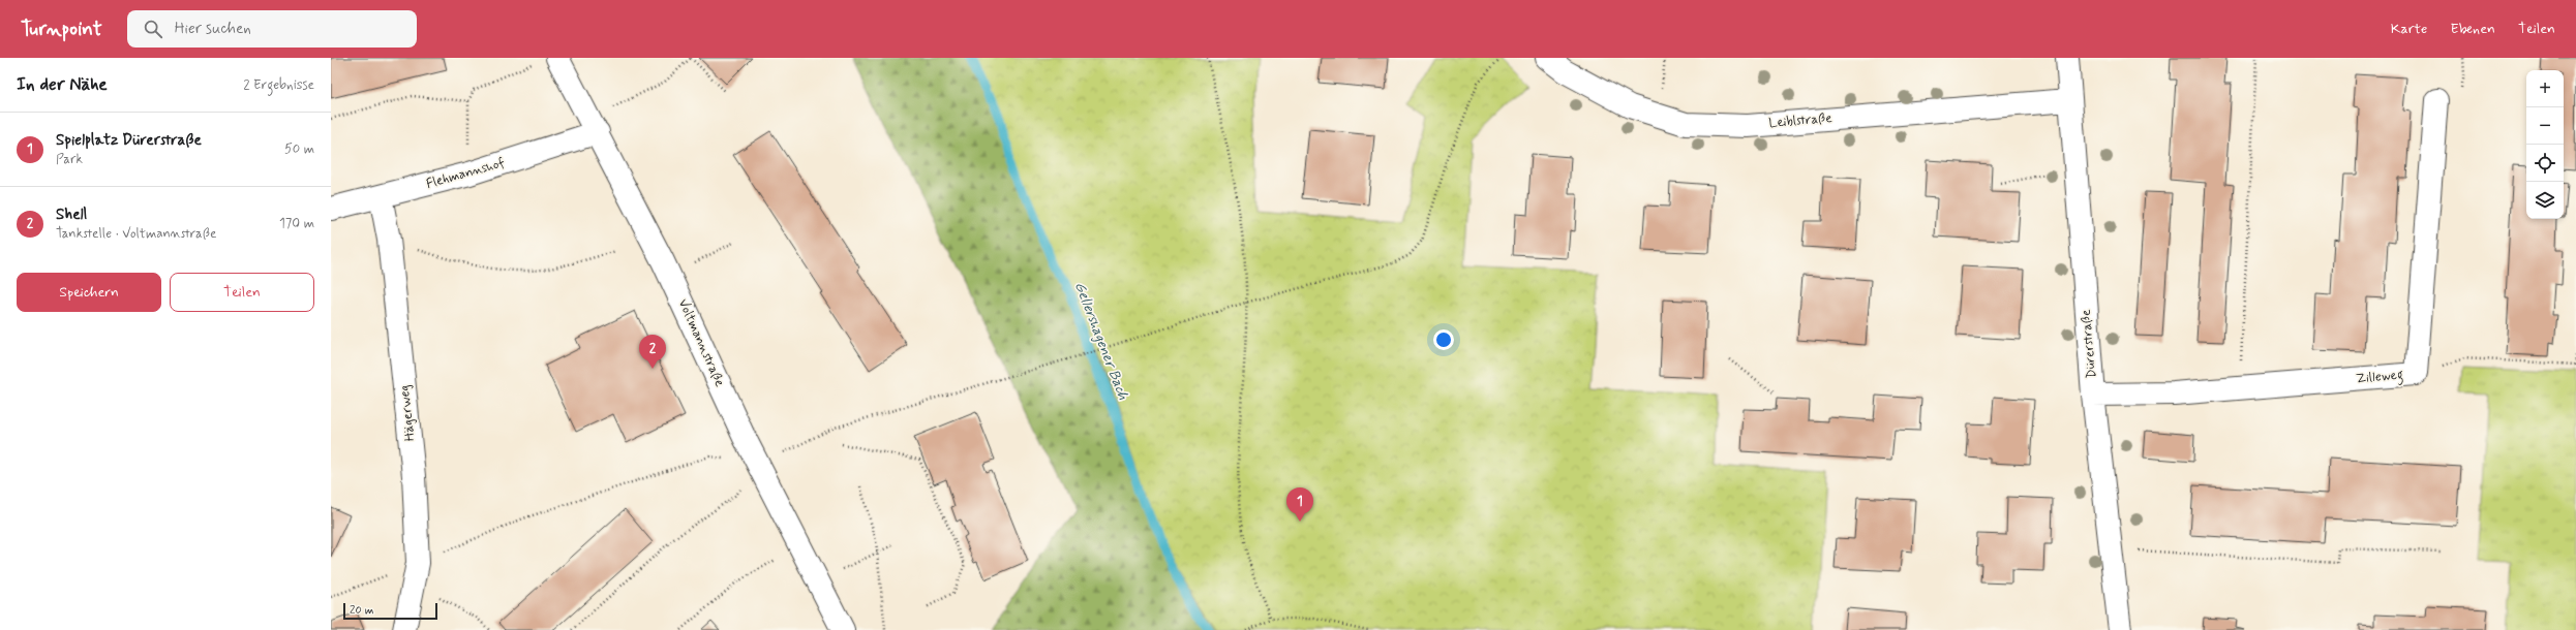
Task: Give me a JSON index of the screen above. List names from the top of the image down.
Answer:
{
  "streets": {
    "street": [
      "Leiblstraße",
      "Flehmannshof",
      "Voltmannstraße",
      "Dürerstraße",
      "Zilleweg",
      "Hägerweg"
    ]
  },
  "crossings": [
    ["Leiblstraße", "Dürerstraße"],
    ["Flehmannshof", "Voltmannstraße"],
    ["Flehmannshof", "Hägerweg"],
    ["Dürerstraße", "Zilleweg"]
  ],
  "water": ["Gellershagener Bach"],
  "scale_bar": "20 m",
  "page": {
    "header": "Turnpoint",
    "search": "Hier suchen",
    "nav": ["Karte", "Ebenen", "Teilen"],
    "heading": ["In der Nähe", "2 Ergebnisse"],
    "map_buttons": ["+", "−"],
    "list": [
      {
        "mark": "1",
        "name": "Spielplatz Dürerstraße",
        "note": "Park",
        "value": "50 m"
      },
      {
        "mark": "2",
        "name": "Shell",
        "note": "Tankstelle · Voltmannstraße",
        "value": "170 m"
      }
    ],
    "buttons": ["Speichern", "Teilen"],
    "pins": ["2", "1"],
    "scale": "20 m"
  }
}
